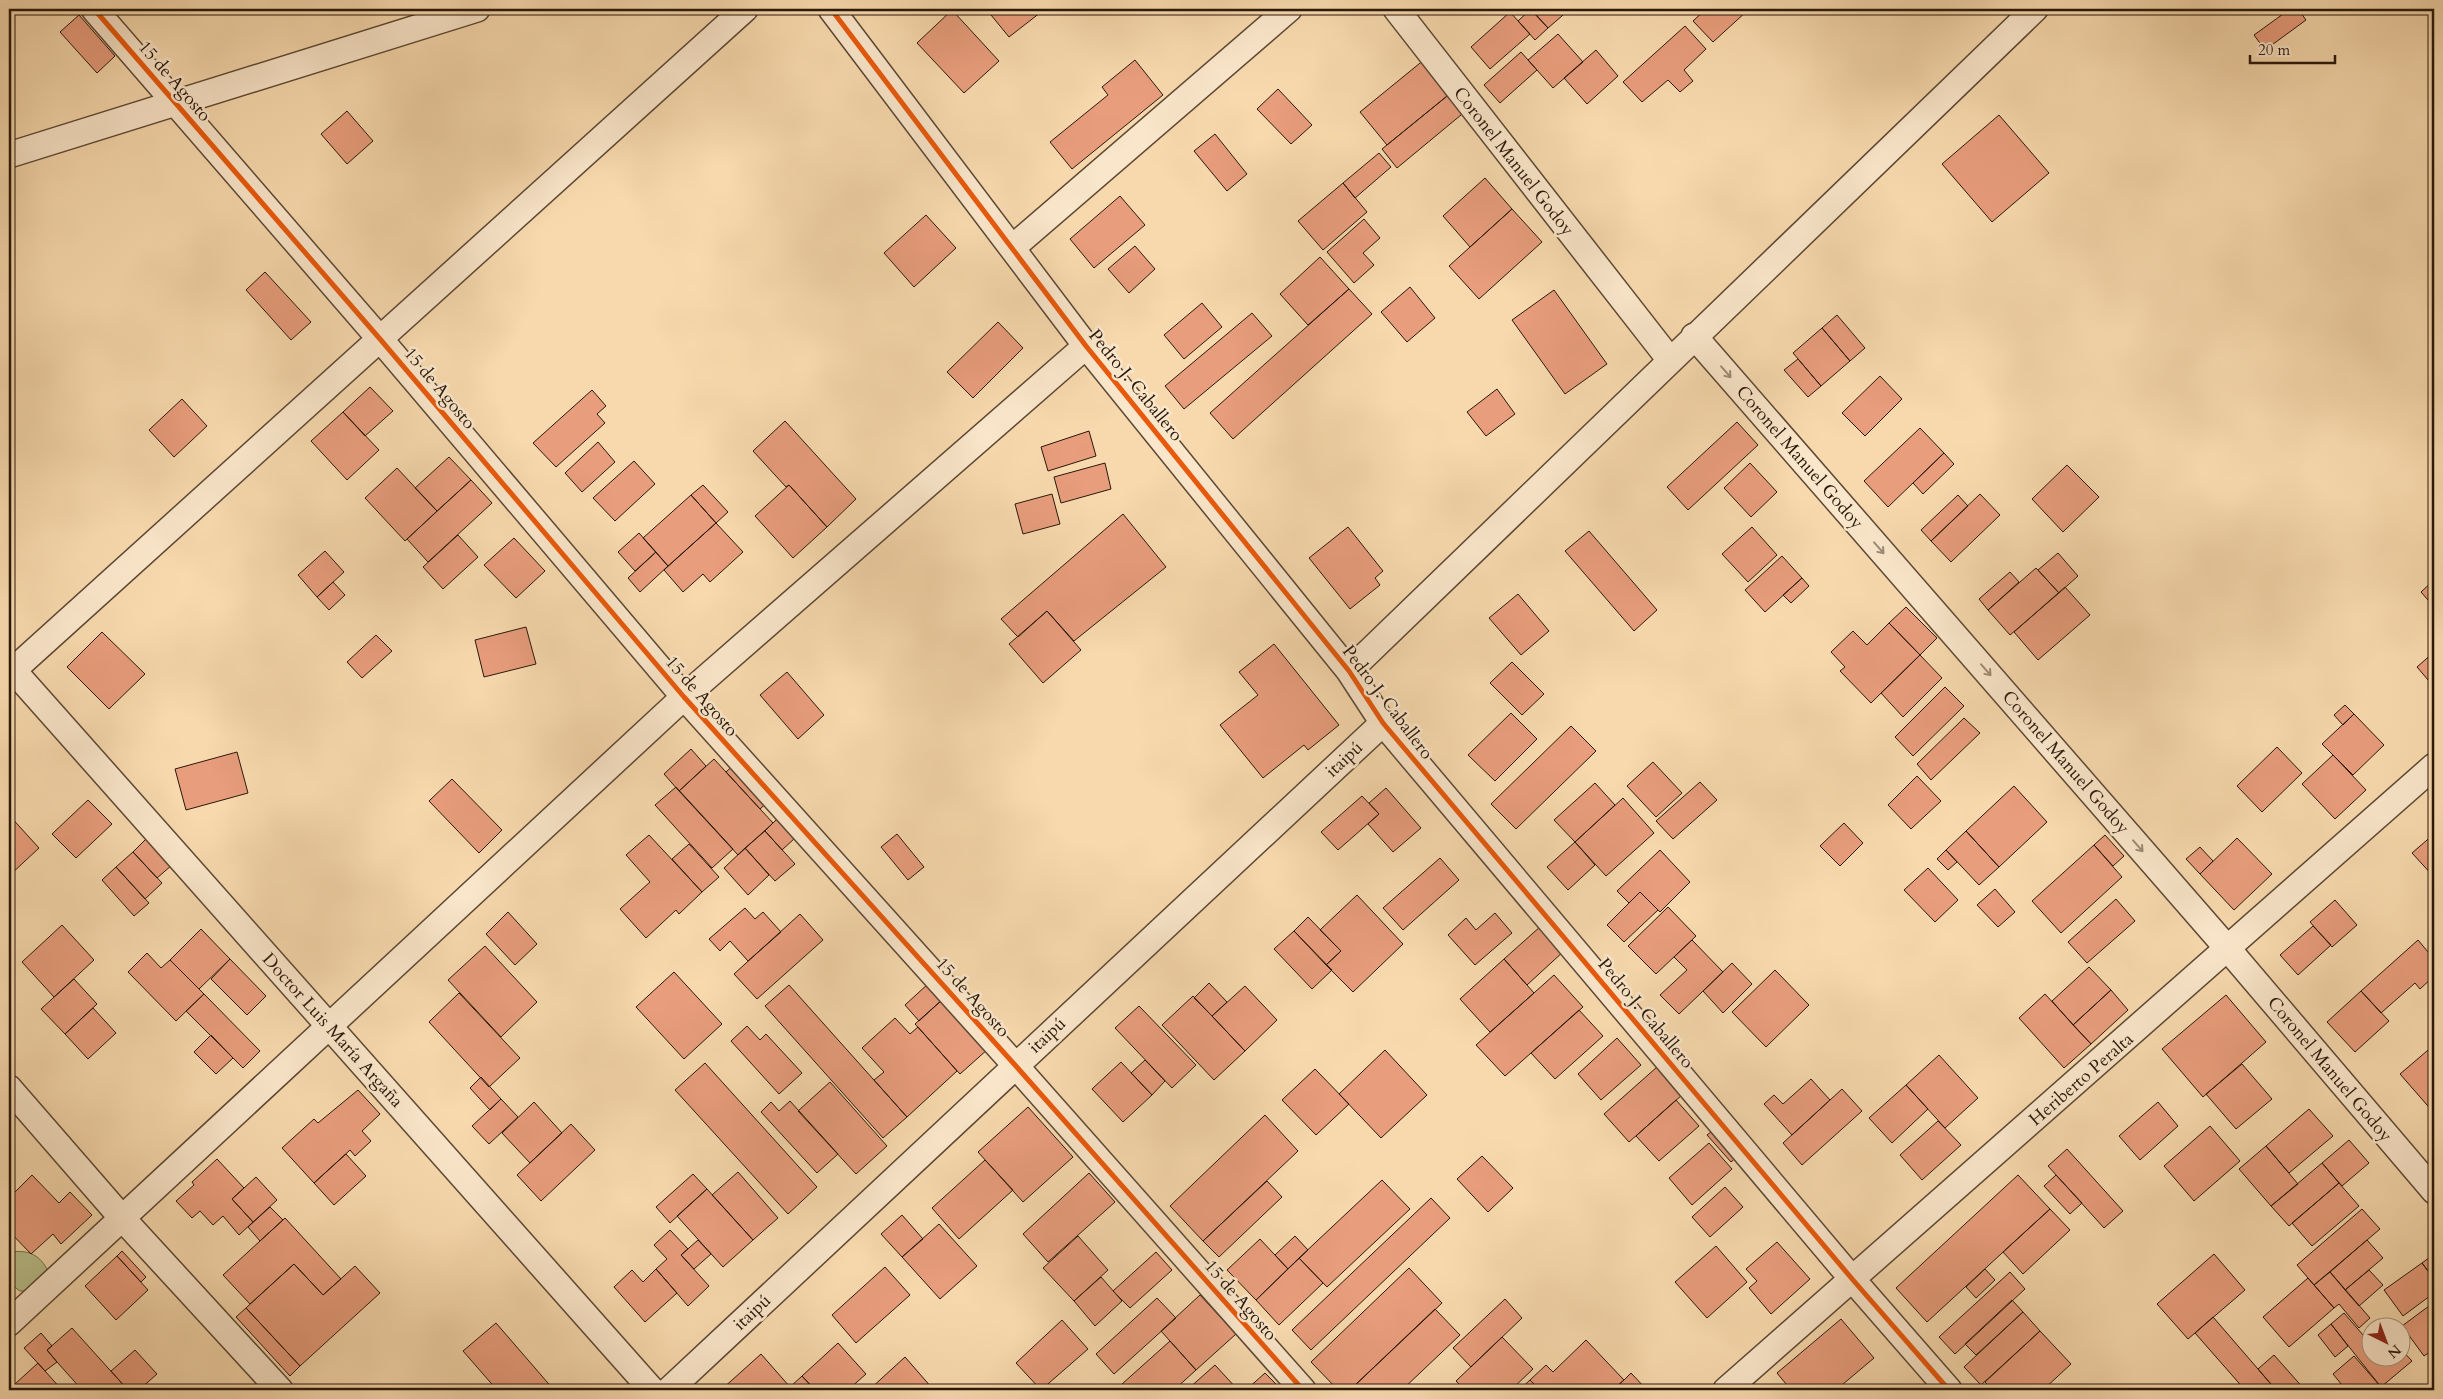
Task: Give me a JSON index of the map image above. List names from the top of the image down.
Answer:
{
  "streets": {
    "street": [
      "15 de Agosto",
      "Coronel Manuel Godoy",
      "Pedro J. Caballero",
      "itaipú",
      "Doctor Luis María Argaña",
      "Heriberto Peralta"
    ]
  },
  "crossings": [
    ["15 de Agosto", "itaipú"],
    ["Coronel Manuel Godoy", "Heriberto Peralta"],
    ["Pedro J. Caballero", "itaipú"],
    ["Pedro J. Caballero", "Heriberto Peralta"]
  ],
  "one_way": ["Coronel Manuel Godoy"],
  "scale_bar": "20 m",
  "north": "bottom right"
}
